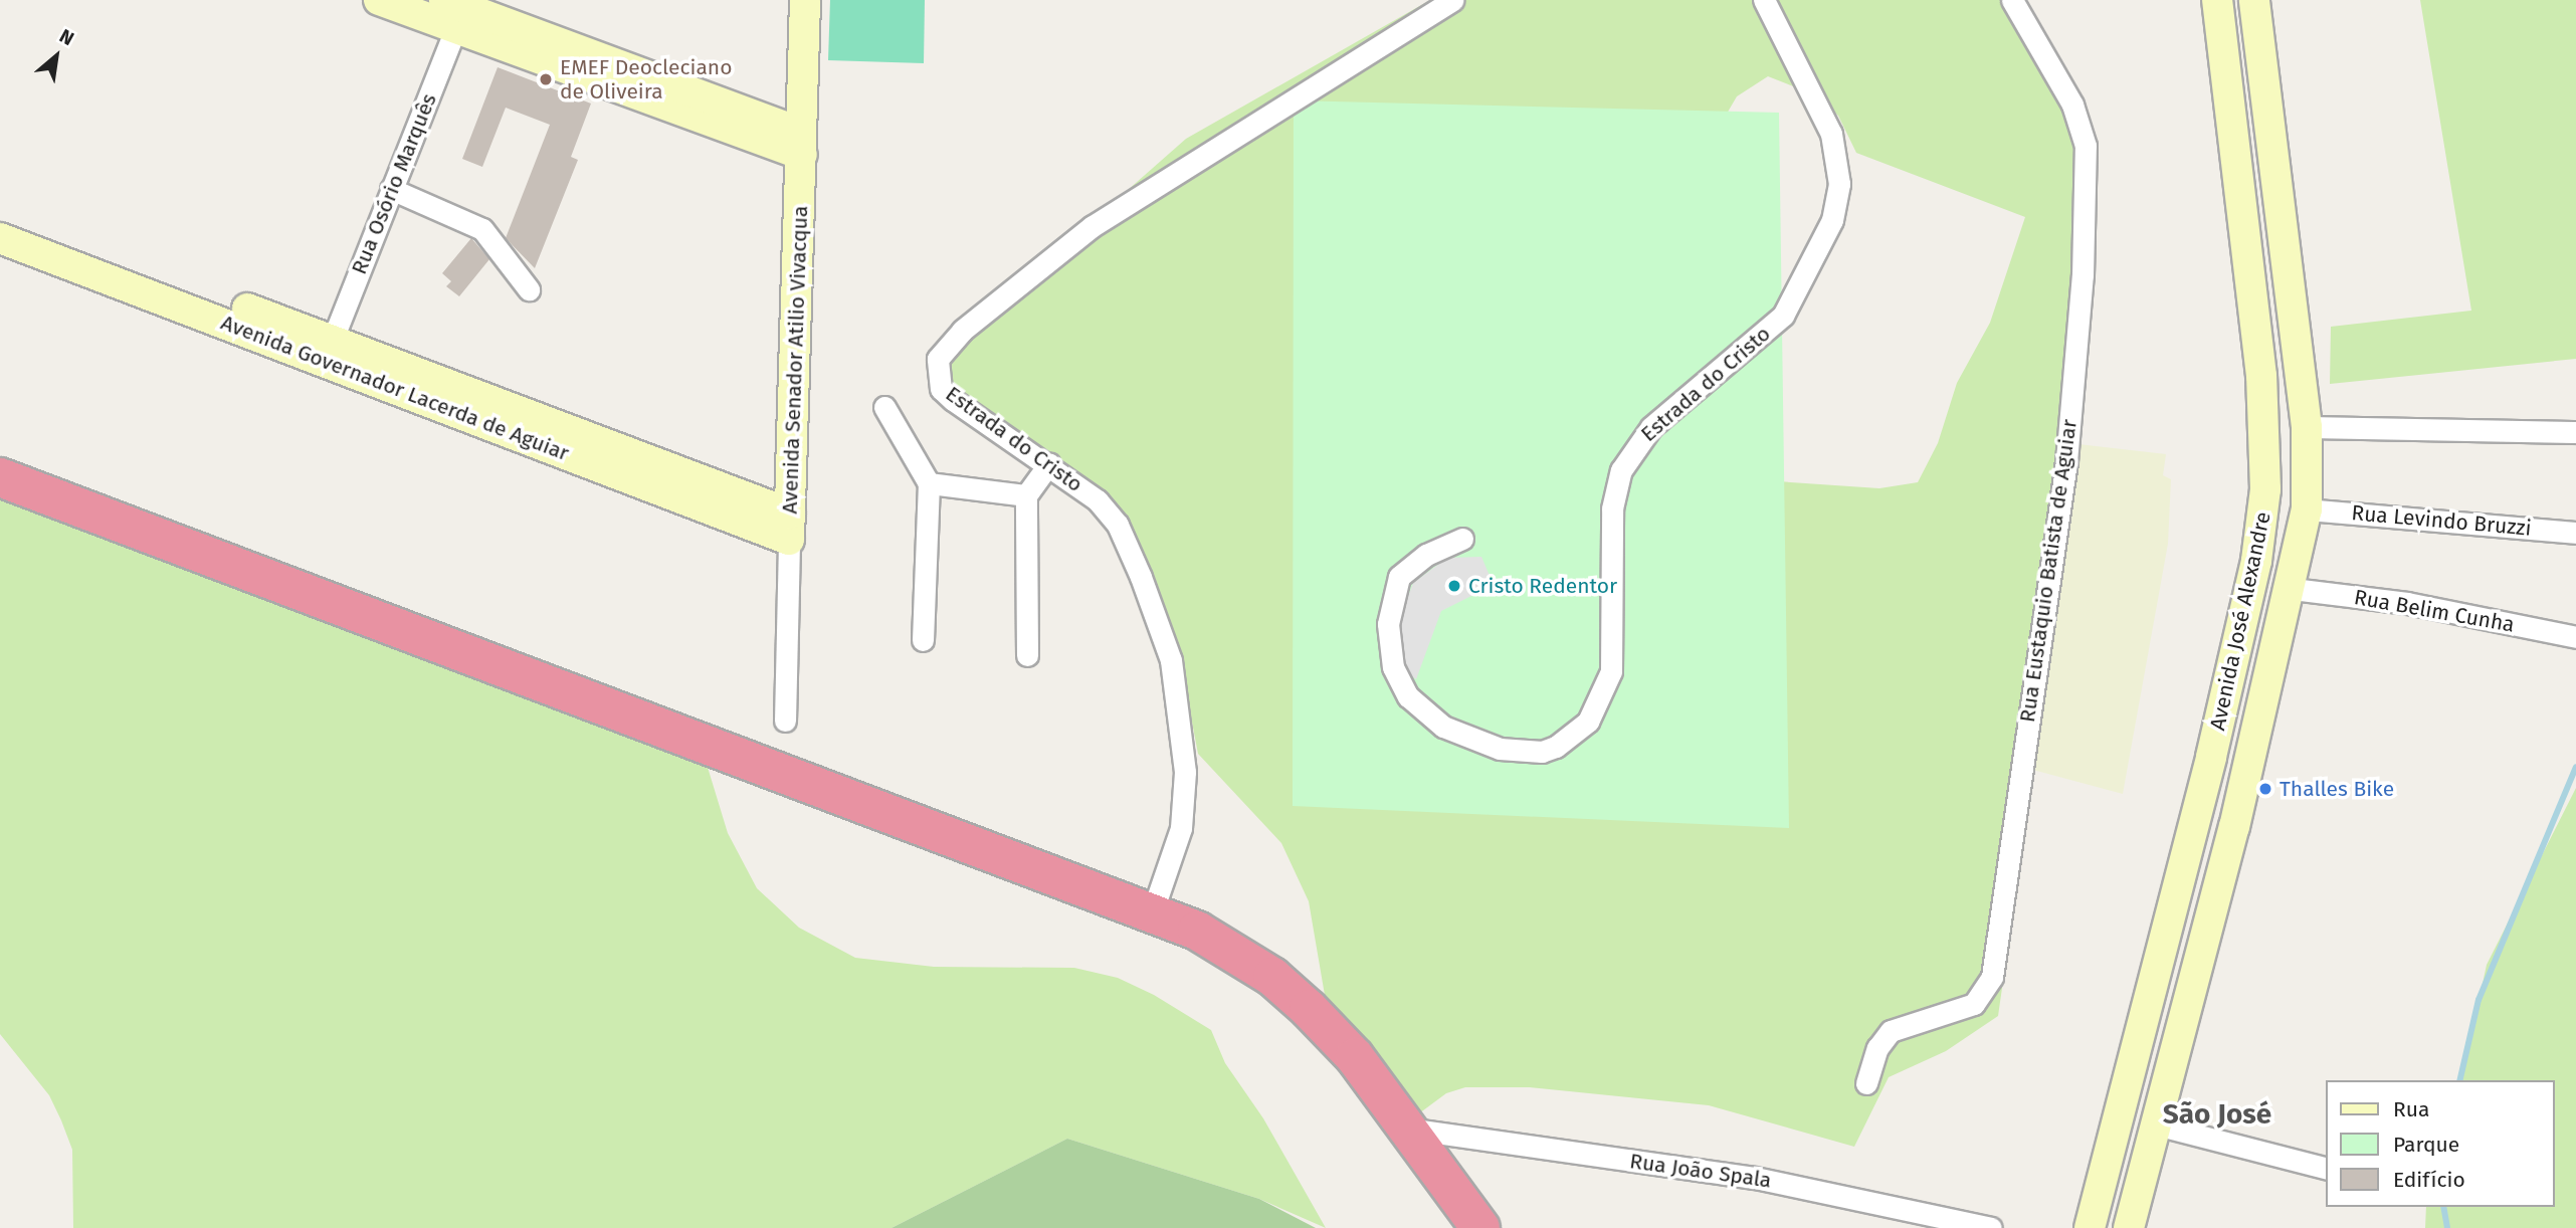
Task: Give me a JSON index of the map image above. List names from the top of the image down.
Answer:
{
  "streets": {
    "main road": ["Avenida Senador Atilio Vivacqua", "Avenida Governador Lacerda de Aguiar", "Avenida José Alexandre"],
    "street": [
      "Rua Osório Marquês",
      "Estrada do Cristo",
      "Rua Levindo Bruzzi",
      "Rua Eustaquio Batista de Aguiar",
      "Rua Belim Cunha",
      "Rua João Spala"
    ]
  },
  "crossings": [
    ["Rua Osório Marquês", "Avenida Governador Lacerda de Aguiar"],
    ["Avenida Senador Atilio Vivacqua", "Avenida Governador Lacerda de Aguiar"]
  ],
  "districts": ["São José"],
  "places": ["EMEF Deocleciano de Oliveira", "Cristo Redentor", "Thalles Bike"],
  "legend": ["Rua", "Parque", "Edifício"],
  "north": "top right"
}
